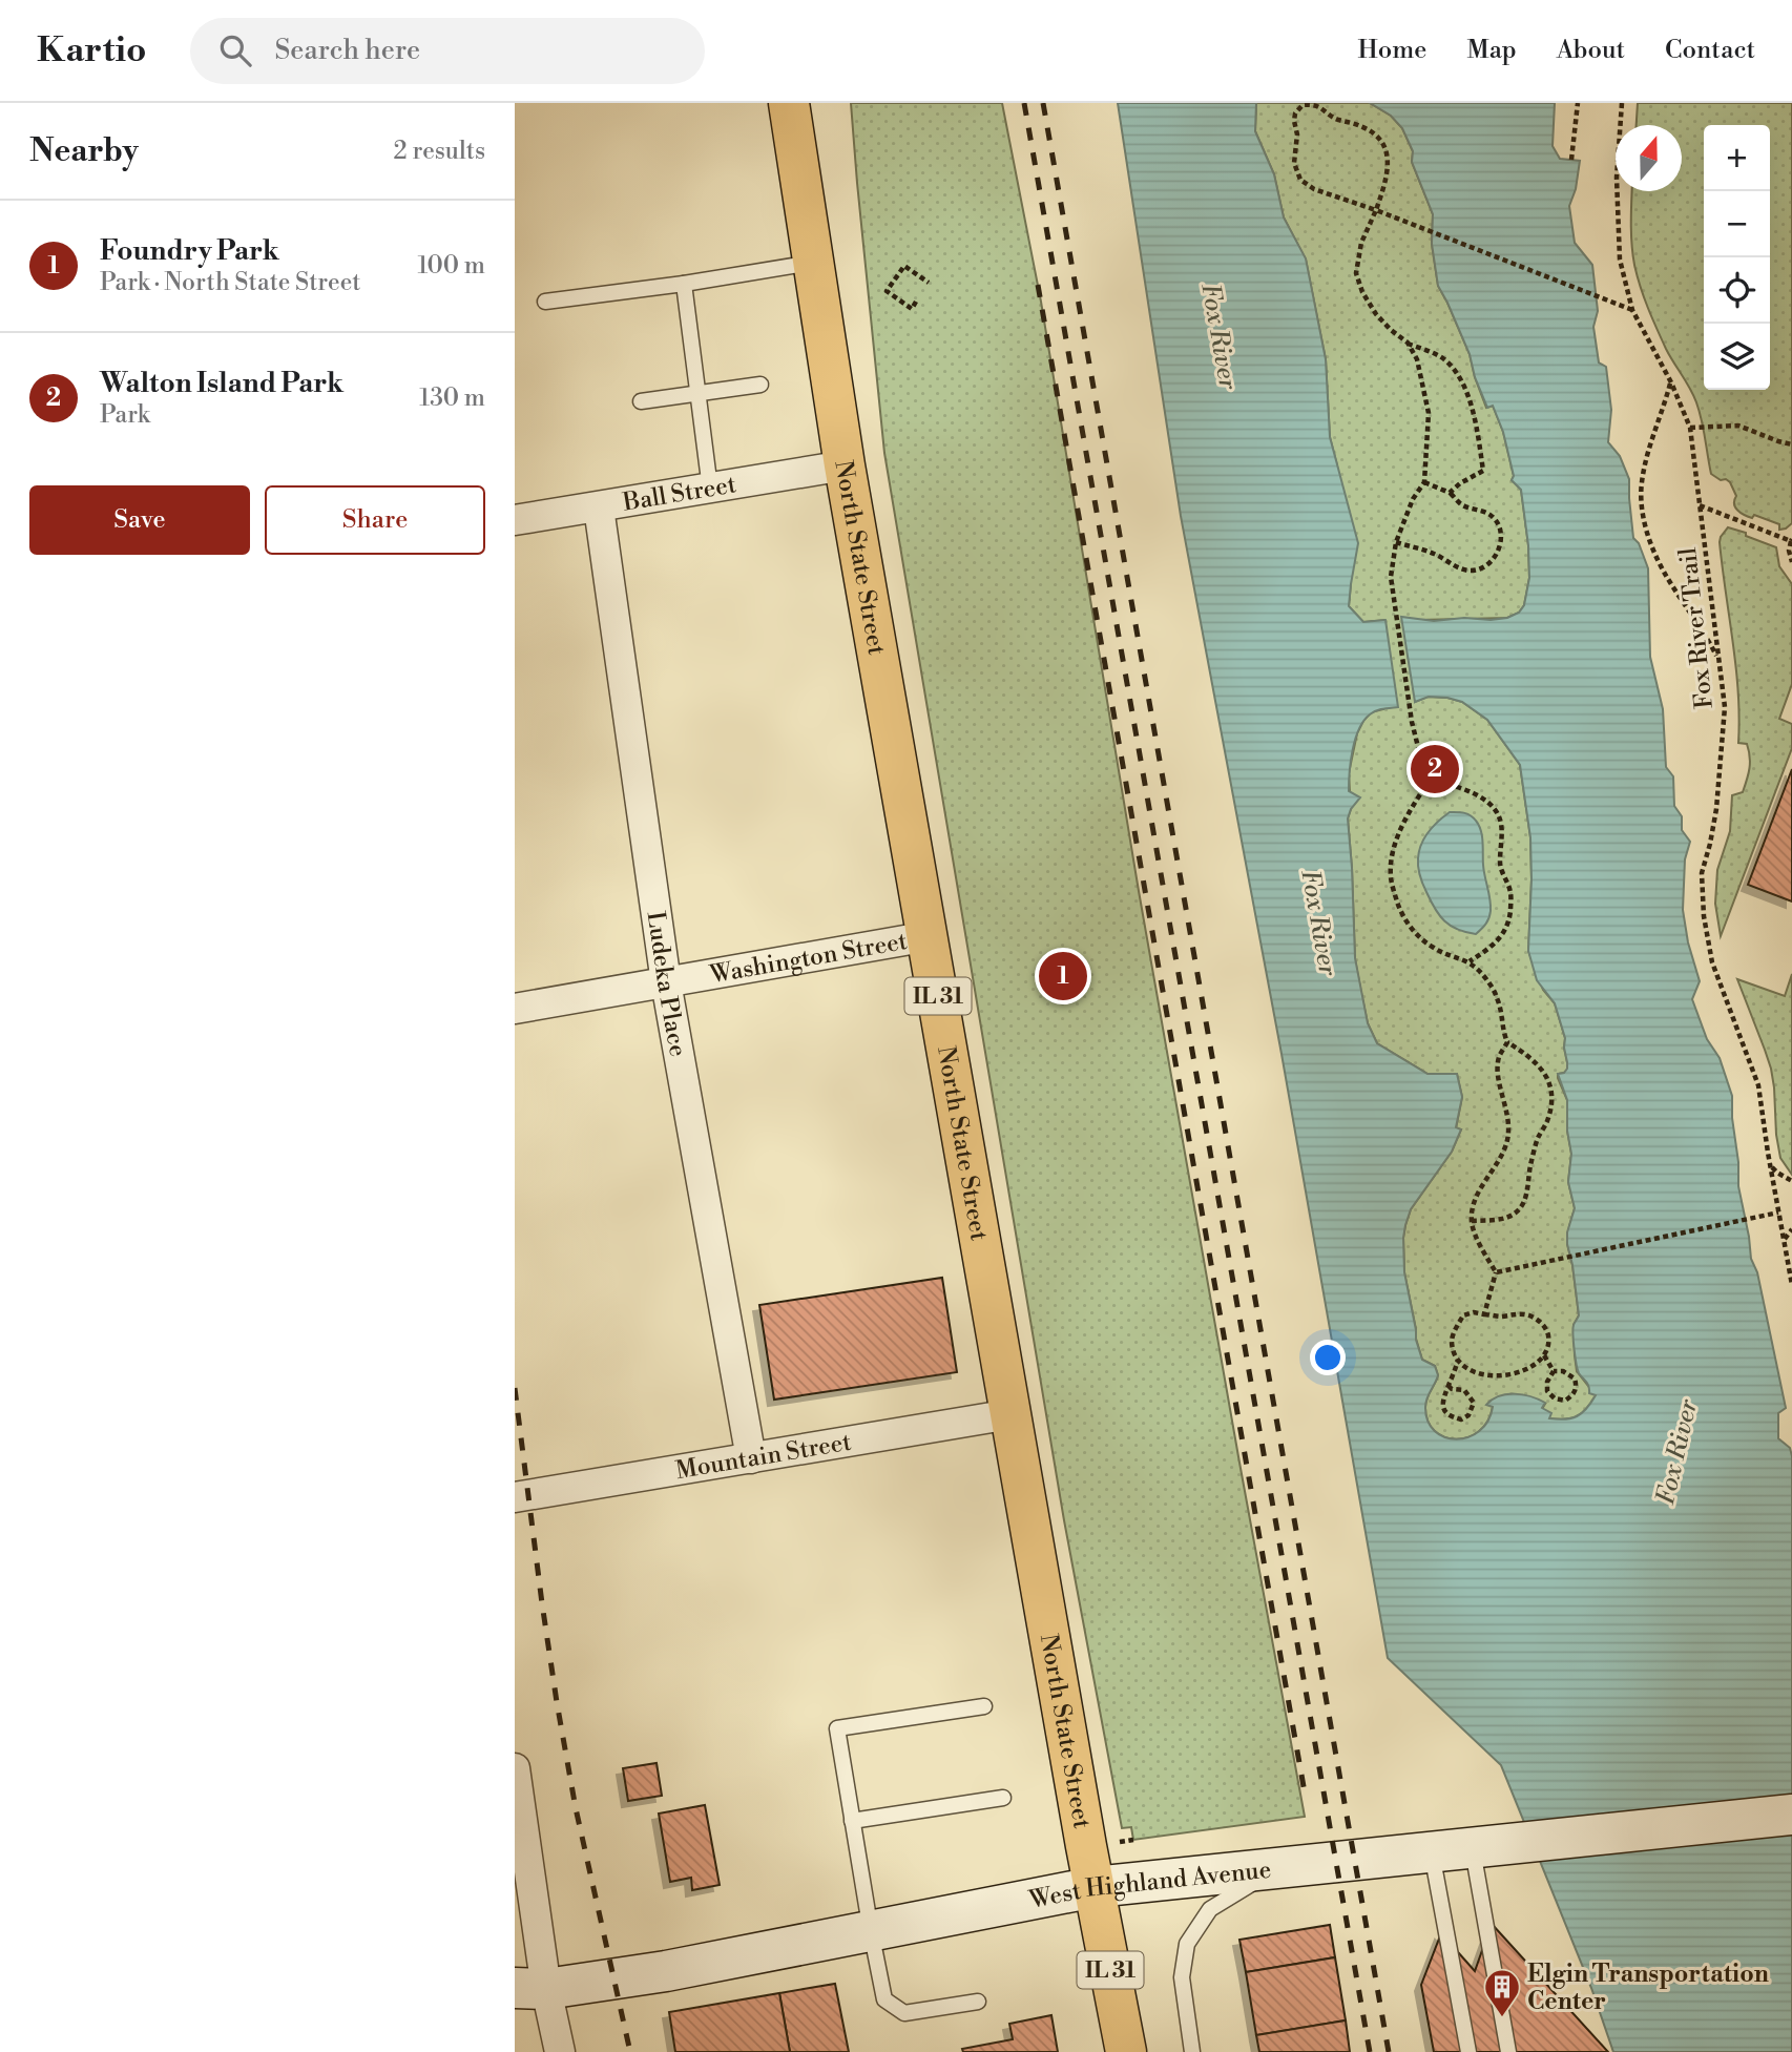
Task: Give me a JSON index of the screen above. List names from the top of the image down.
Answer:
{
  "streets": {
    "main road": ["North State Street", "IL 31", "West Highland Avenue"],
    "street": [
      "Ball Street",
      "Washington Street",
      "Ludeka Place",
      "Mountain Street"
    ],
    "path": ["Fox River Trail"]
  },
  "crossings": [
    ["Ball Street", "North State Street"],
    ["Ball Street", "Ludeka Place"],
    ["North State Street", "Washington Street"],
    ["North State Street", "Mountain Street"],
    ["North State Street", "West Highland Avenue"],
    ["Washington Street", "Ludeka Place"],
    ["Ludeka Place", "Mountain Street"]
  ],
  "water": ["Fox River"],
  "places": {
    "building": ["Elgin Transportation Center"]
  },
  "north": "top",
  "page": {
    "header": "Kartio",
    "search": "Search here",
    "nav": [
      "Home",
      "Map",
      "About",
      "Contact"
    ],
    "heading": ["Nearby", "2 results"],
    "map_buttons": ["+", "−"],
    "list": [
      {
        "mark": "1",
        "name": "Foundry Park",
        "note": "Park · North State Street",
        "value": "100 m"
      },
      {
        "mark": "2",
        "name": "Walton Island Park",
        "note": "Park",
        "value": "130 m"
      }
    ],
    "buttons": ["Save", "Share"],
    "pins": ["2", "1"]
  }
}
